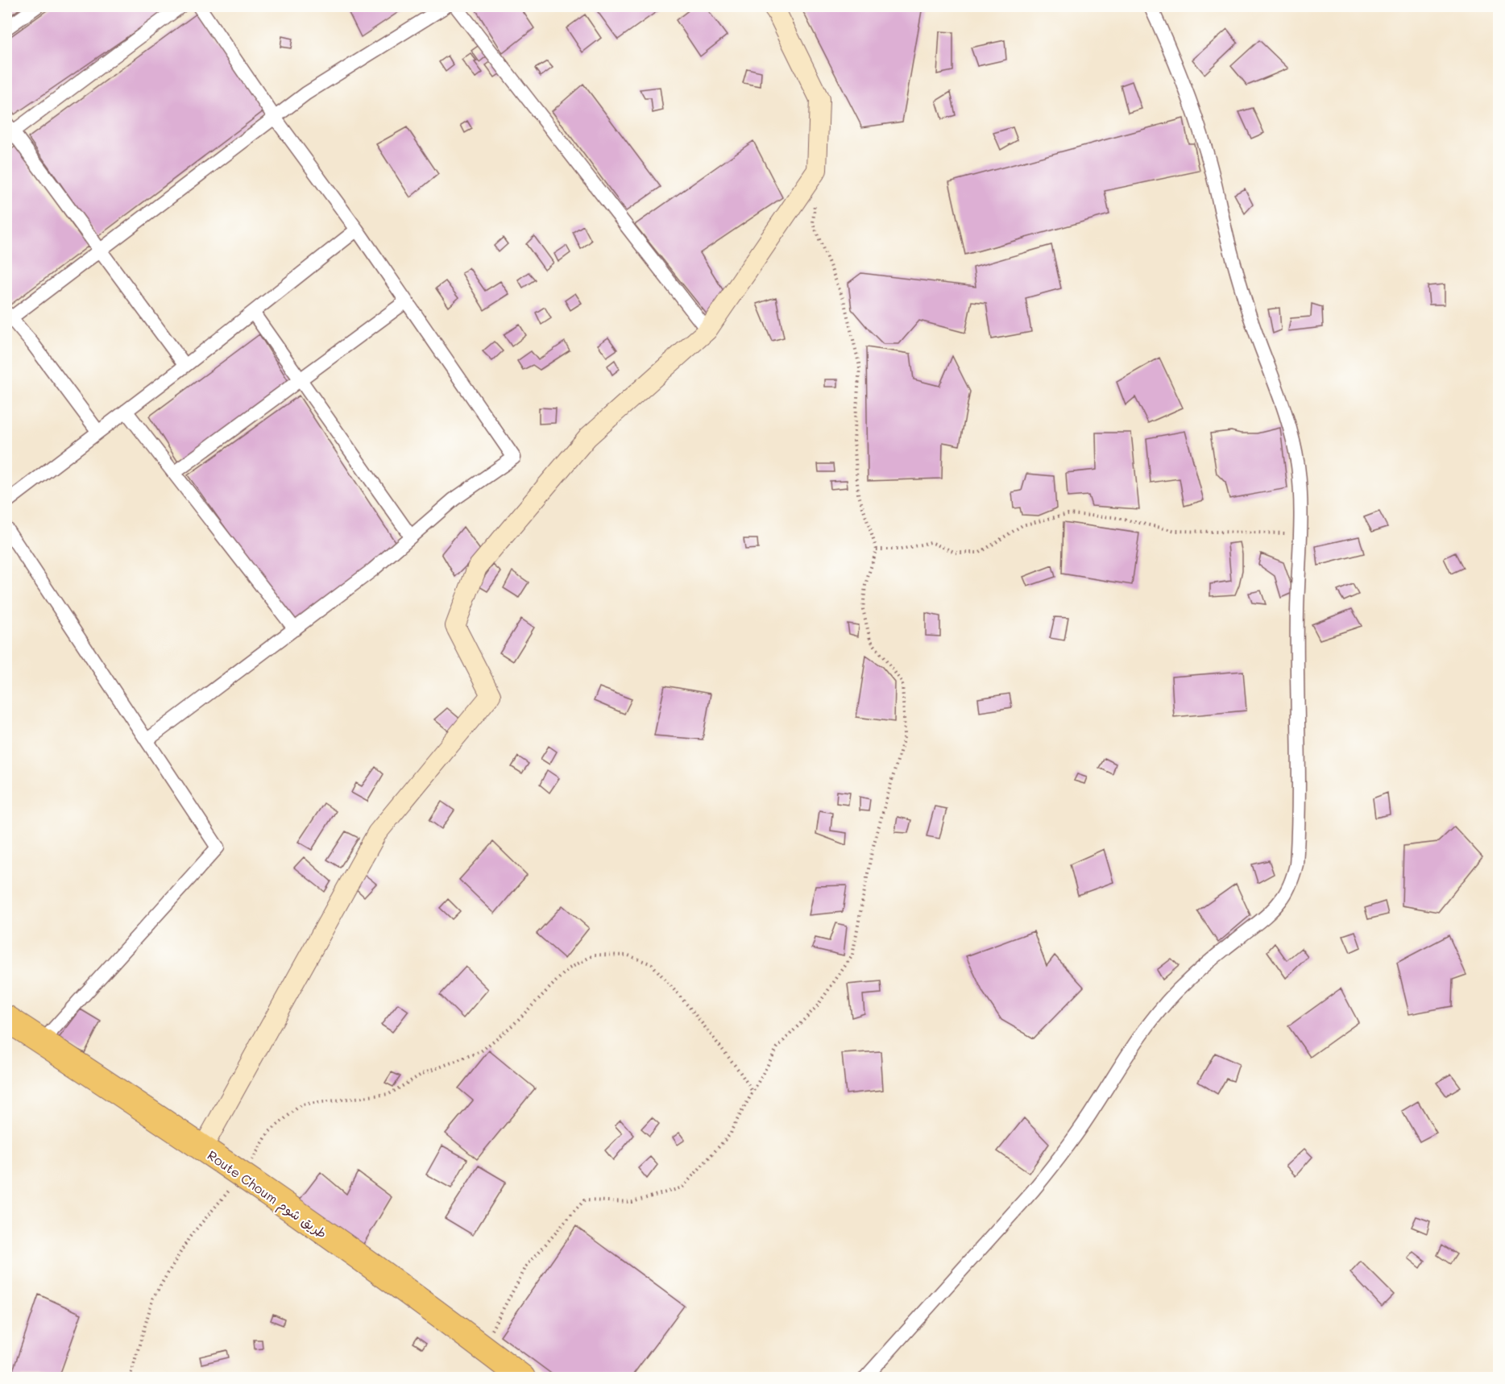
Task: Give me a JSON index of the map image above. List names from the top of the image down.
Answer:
{
  "streets": {
    "highway": ["Route Choum طريق شوم"]
  }
}
